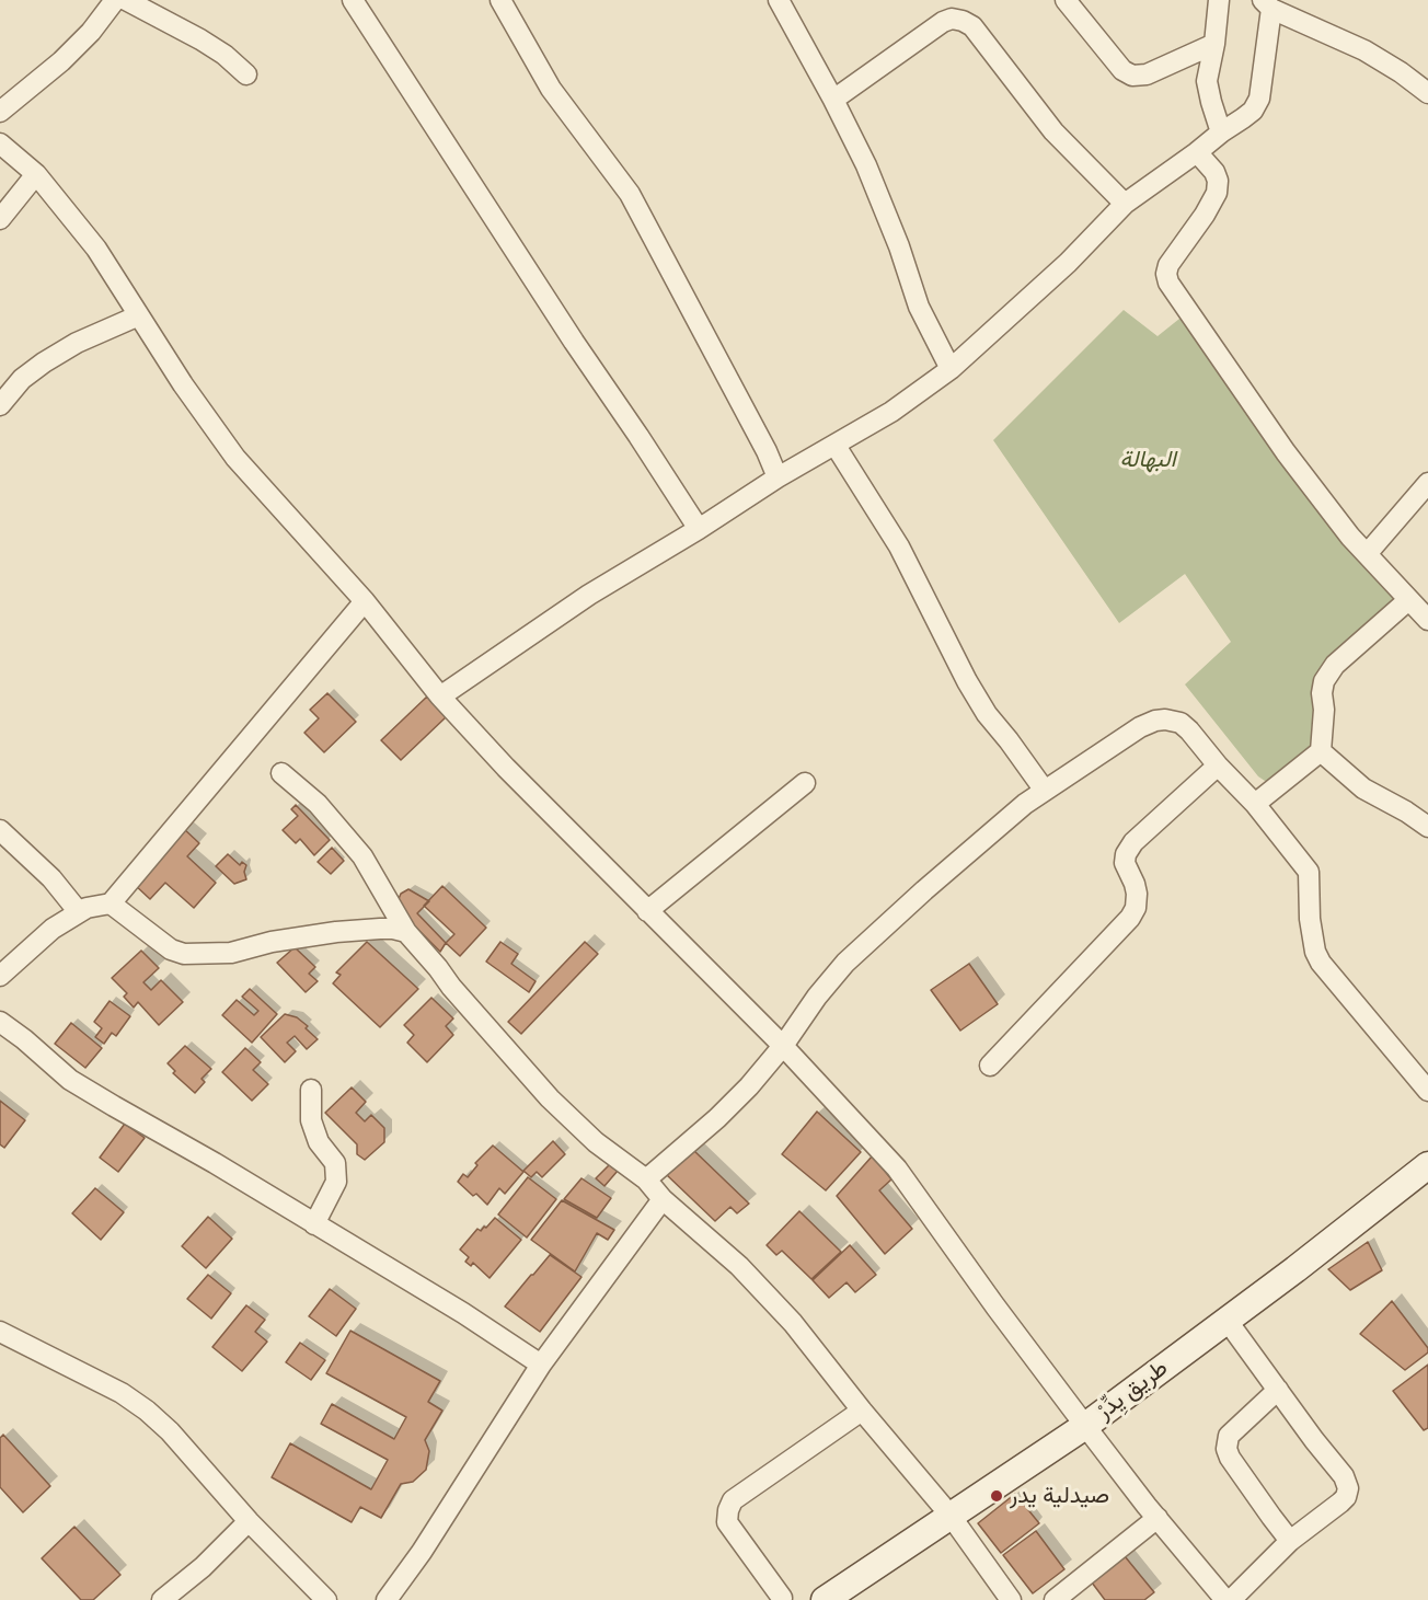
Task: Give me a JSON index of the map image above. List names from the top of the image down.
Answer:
{
  "streets": {
    "street": ["طريق يِدِّرْ"]
  },
  "parks": ["البهالة"],
  "places": ["صيدلية يدر"]
}
